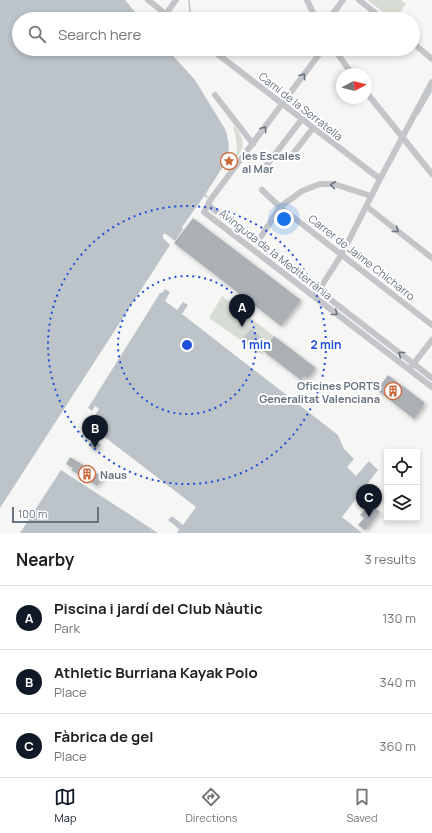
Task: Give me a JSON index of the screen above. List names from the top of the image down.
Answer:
{
  "streets": {
    "street": ["Camí de la Serratella", "Avinguda de la Mediterrània", "Carrer de Jaime Chicharro"]
  },
  "places": {
    "place": ["les Escales al Mar"],
    "building": ["Oficines PORTS Generalitat Valenciana", "Naus"]
  },
  "scale_bar": "100 m",
  "north": "right",
  "page": {
    "search": "Search here",
    "pins": ["A", "B", "C"],
    "scale": "100 m",
    "heading": ["Nearby", "3 results"],
    "list": [
      {
        "mark": "A",
        "name": "Piscina i jardí del Club Nàutic",
        "note": "Park",
        "value": "130 m"
      },
      {
        "mark": "B",
        "name": "Athletic Burriana Kayak Polo",
        "note": "Place",
        "value": "340 m"
      },
      {
        "mark": "C",
        "name": "Fàbrica de gel",
        "note": "Place",
        "value": "360 m"
      }
    ],
    "nav": ["Map", "Directions", "Saved"]
  },
  "rings": ["1 min", "2 min"]
}
